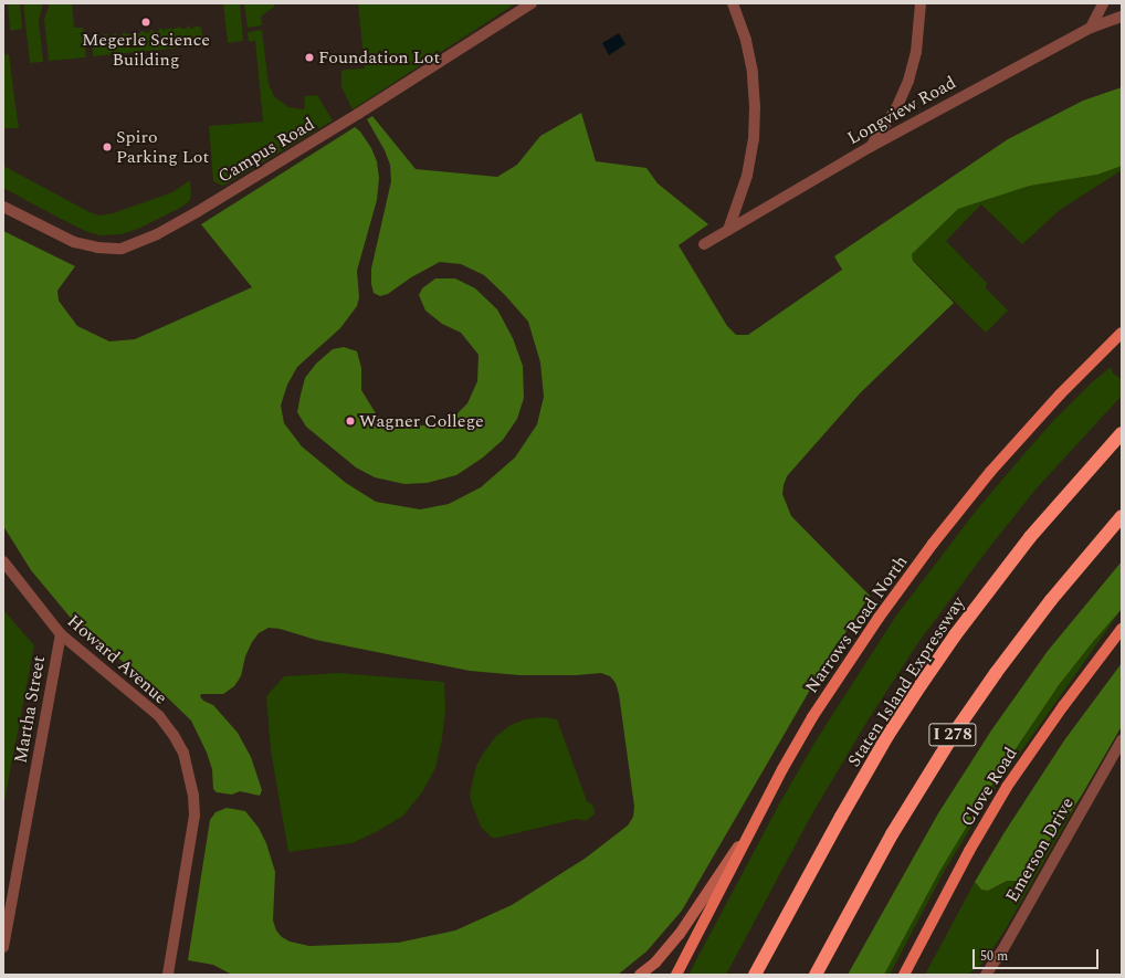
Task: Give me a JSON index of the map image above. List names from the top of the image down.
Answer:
{
  "streets": {
    "highway": ["Staten Island Expressway", "I 278"],
    "main road": ["Narrows Road North", "Clove Road"],
    "street": [
      "Longview Road",
      "Campus Road",
      "Howard Avenue",
      "Martha Street",
      "Emerson Drive"
    ]
  },
  "crossings": [
    ["Howard Avenue", "Martha Street"]
  ],
  "places": [
    "Megerle Science Building",
    "Foundation Lot",
    "Spiro Parking Lot",
    "Wagner College"
  ],
  "scale_bar": "50 m"
}
